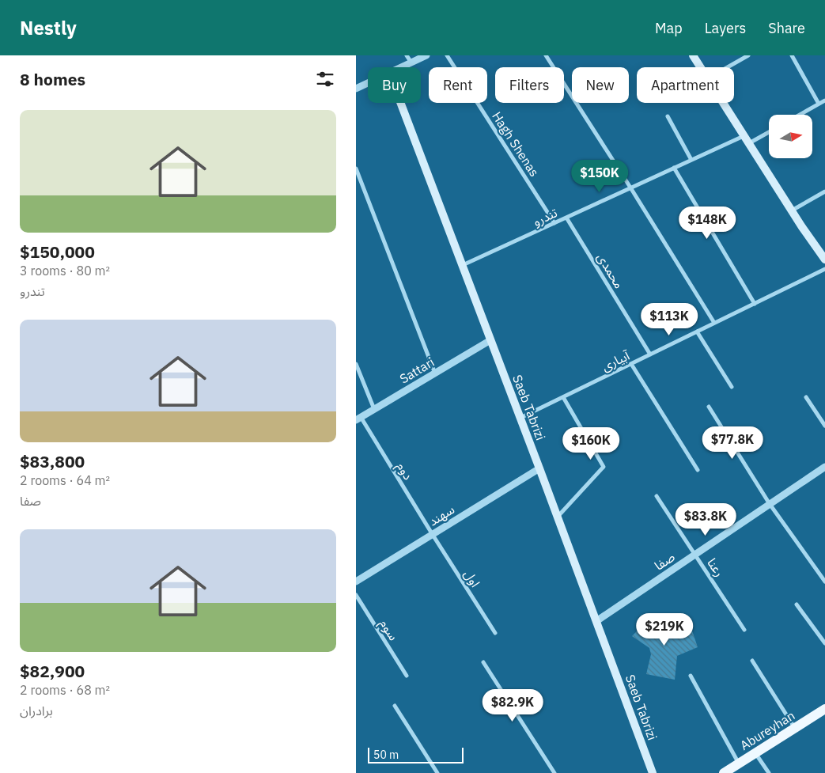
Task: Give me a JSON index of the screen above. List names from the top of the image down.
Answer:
{
  "streets": {
    "main road": ["Saeb Tabrizi", "Abureyhan"],
    "street": [
      "Hagh Shenas",
      "تندرو",
      "محمدی",
      "آبیاری",
      "Sattari",
      "دوم",
      "سهند",
      "صفا",
      "رعنا",
      "اول",
      "سوم"
    ]
  },
  "crossings": [
    ["Hagh Shenas", "تندرو"],
    ["تندرو", "محمدی"],
    ["تندرو", "Saeb Tabrizi"],
    ["محمدی", "آبیاری"],
    ["آبیاری", "Saeb Tabrizi"],
    ["Sattari", "Saeb Tabrizi"],
    ["Sattari", "دوم"],
    ["Saeb Tabrizi", "سهند"],
    ["Saeb Tabrizi", "صفا"],
    ["دوم", "سهند"],
    ["دوم", "اول"],
    ["سهند", "اول"],
    ["صفا", "رعنا"]
  ],
  "scale_bar": "50 m",
  "north": "right",
  "page": {
    "header": "Nestly",
    "nav": ["Map", "Layers", "Share"],
    "heading": "8 homes",
    "chip": [
      "Buy",
      "Rent",
      "Filters",
      "New",
      "Apartment"
    ],
    "list": [
      {
        "name": "$150,000",
        "note": "3 rooms · 80 m² · تندرو"
      },
      {
        "name": "$83,800",
        "note": "2 rooms · 64 m² · صفا"
      },
      {
        "name": "$82,900",
        "note": "2 rooms · 68 m² · برادران"
      }
    ],
    "price": [
      "$150K",
      "$148K",
      "$113K",
      "$77.8K",
      "$160K",
      "$83.8K",
      "$219K",
      "$82.9K"
    ],
    "scale": "50 m"
  }
}
